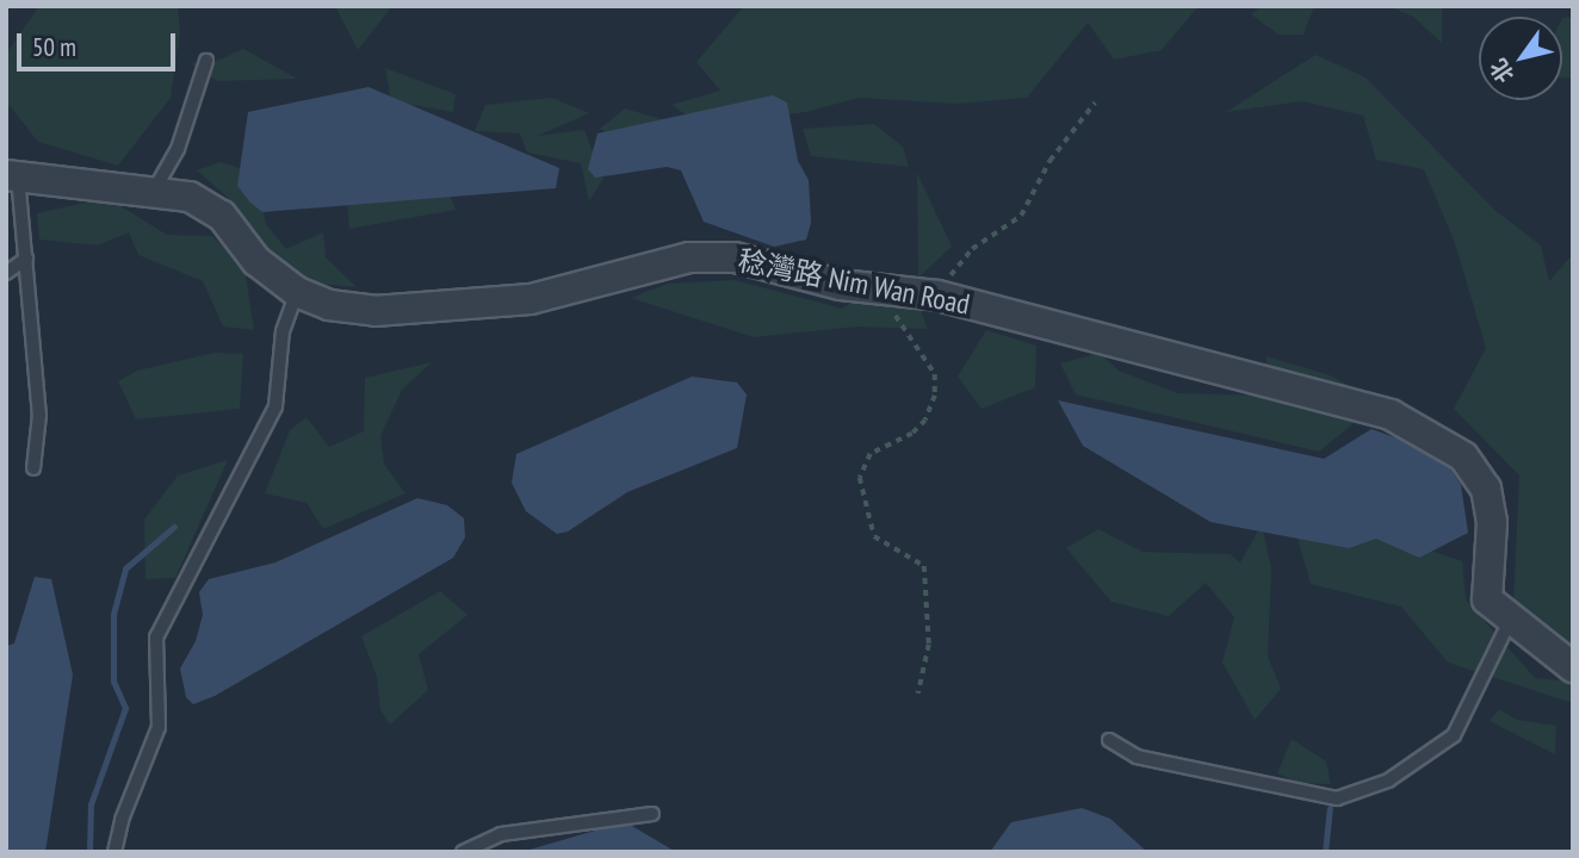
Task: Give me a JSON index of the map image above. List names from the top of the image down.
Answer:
{
  "streets": {
    "street": ["稔灣路 Nim Wan Road"]
  },
  "scale_bar": "50 m",
  "north": "bottom left"
}
